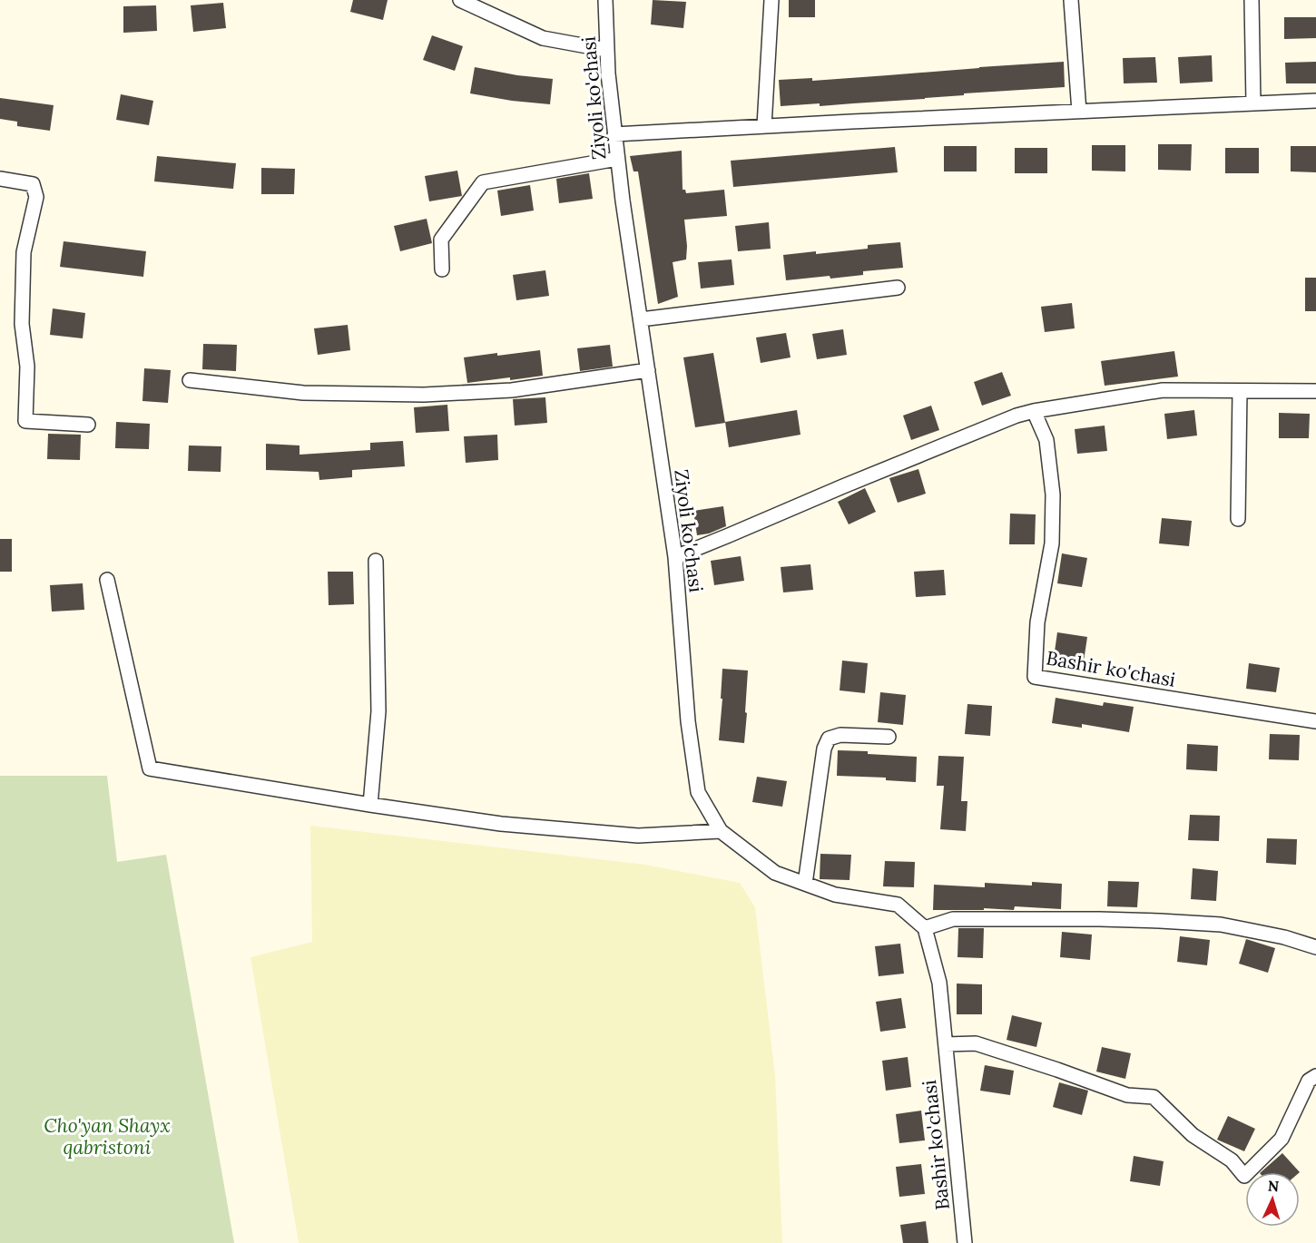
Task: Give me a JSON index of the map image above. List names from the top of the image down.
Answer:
{
  "streets": {
    "street": ["Ziyoli ko'chasi", "Bashir ko'chasi"]
  },
  "crossings": [
    ["Ziyoli ko'chasi", "Bashir ko'chasi"]
  ],
  "parks": ["Cho'yan Shayx qabristoni"],
  "north": "top"
}
